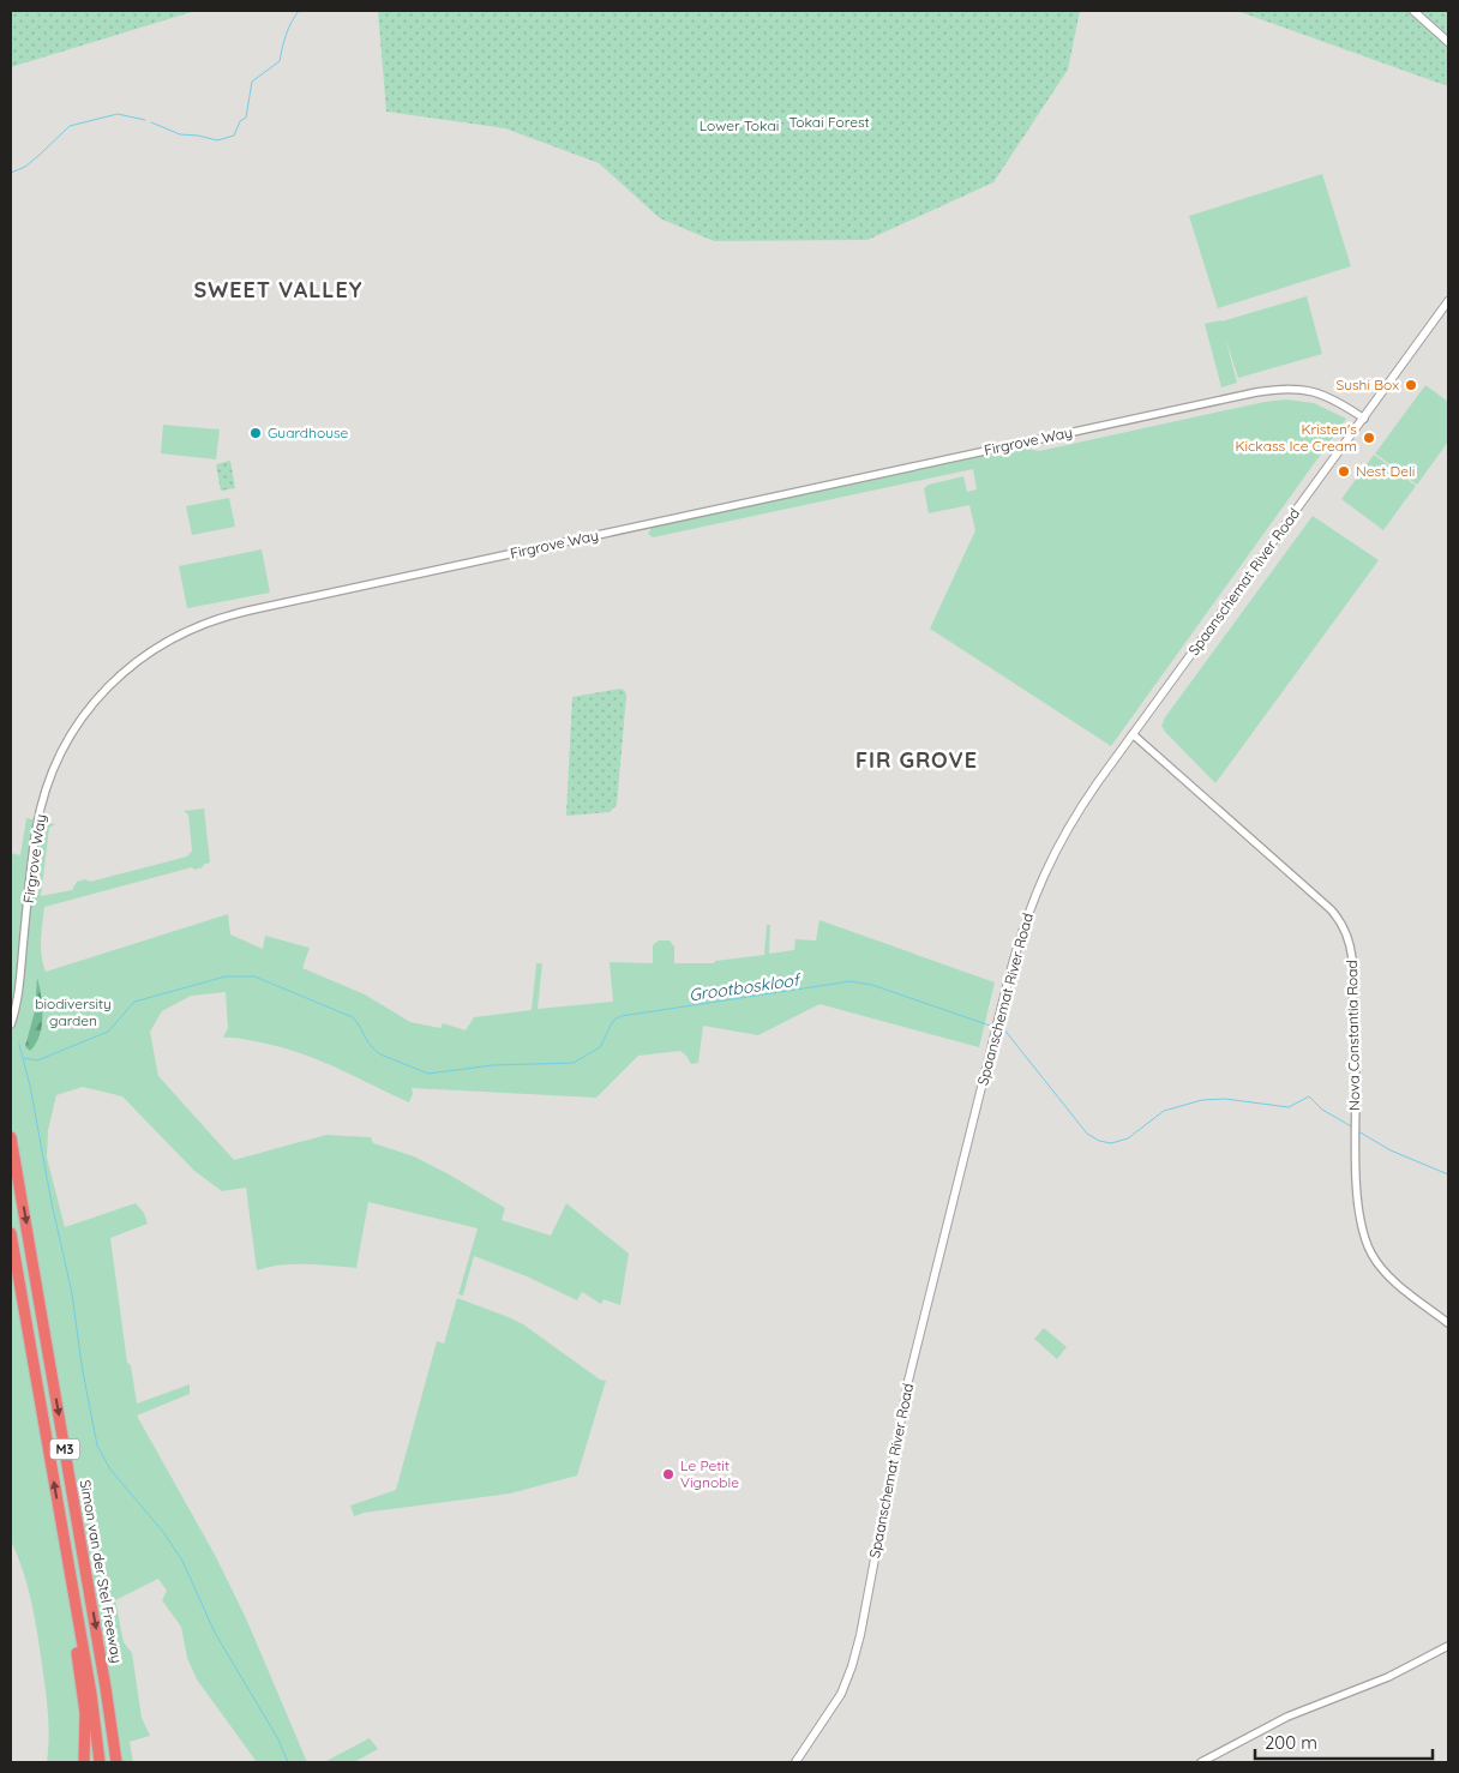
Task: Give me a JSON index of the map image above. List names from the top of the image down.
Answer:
{
  "streets": {
    "highway": ["M3", "Simon van der Stel Freeway"],
    "main road": ["Spaanschemat River Road"],
    "street": ["Firgrove Way", "Nova Constantia Road"]
  },
  "crossings": [
    ["Firgrove Way", "Spaanschemat River Road"],
    ["Spaanschemat River Road", "Nova Constantia Road"]
  ],
  "districts": ["SWEET VALLEY", "FIR GROVE"],
  "water": ["Grootboskloof"],
  "parks": ["Tokai Forest", "Lower Tokai", "biodiversity garden"],
  "places": [
    "Sushi Box",
    "Guardhouse",
    "Kristen's Kickass Ice Cream",
    "Nest Deli",
    "Le Petit Vignoble"
  ],
  "scale_bar": "200 m"
}
